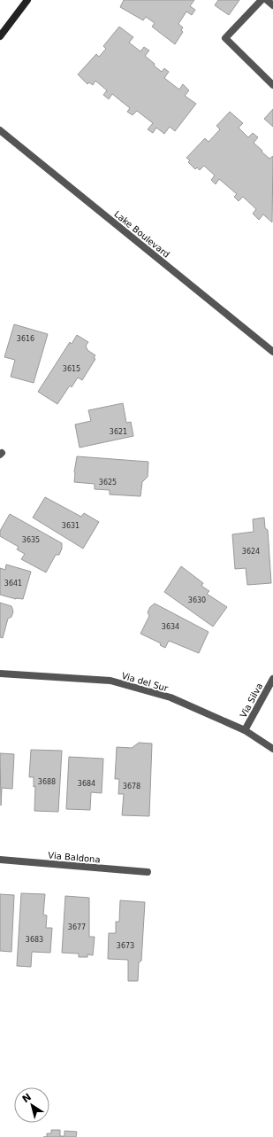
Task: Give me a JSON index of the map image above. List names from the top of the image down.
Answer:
{
  "streets": {
    "street": [
      "Lake Boulevard",
      "Via del Sur",
      "Via Silva",
      "Via Baldona"
    ]
  },
  "crossings": [
    ["Via del Sur", "Via Silva"]
  ],
  "house_numbers": [
    "3616",
    "3615",
    "3621",
    "3625",
    "3631",
    "3635",
    "3624",
    "3641",
    "3630",
    "3634",
    "3688",
    "3684",
    "3678",
    "3677",
    "3683",
    "3673"
  ],
  "north": "top left"
}
